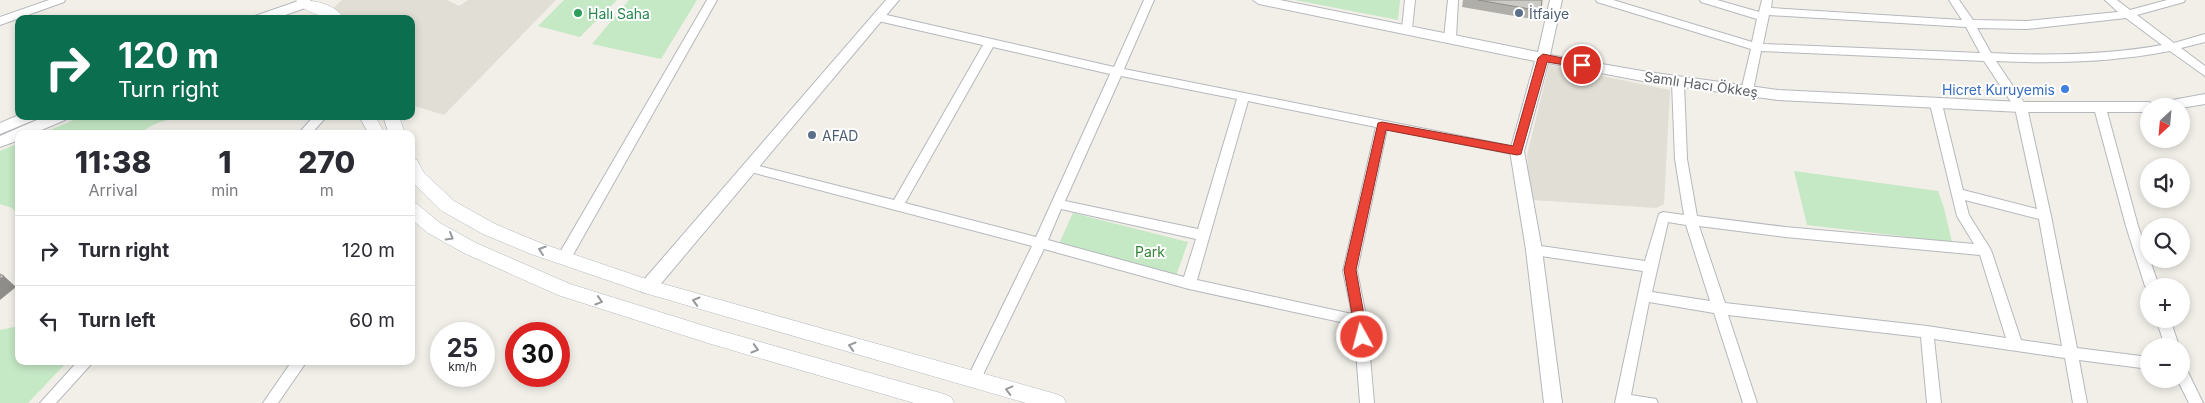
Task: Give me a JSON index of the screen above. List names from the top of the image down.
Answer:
{
  "streets": {
    "street": ["Samlı Hacı Ökkeş"]
  },
  "parks": ["Park"],
  "places": [
    "Halı Saha",
    "İtfaiye",
    "Hicret Kuruyemis",
    "AFAD"
  ],
  "north": "bottom left",
  "page": {
    "turn": ["120 m", "Turn right"],
    "map_buttons": ["+", "−"],
    "eta": [
      "11:38",
      "Arrival",
      "1",
      "min",
      "270",
      "m"
    ],
    "list": [
      {
        "name": "Turn right",
        "value": "120 m"
      },
      {
        "name": "Turn left",
        "value": "60 m"
      }
    ],
    "speed": "25 km/h",
    "limit": "30"
  }
}
